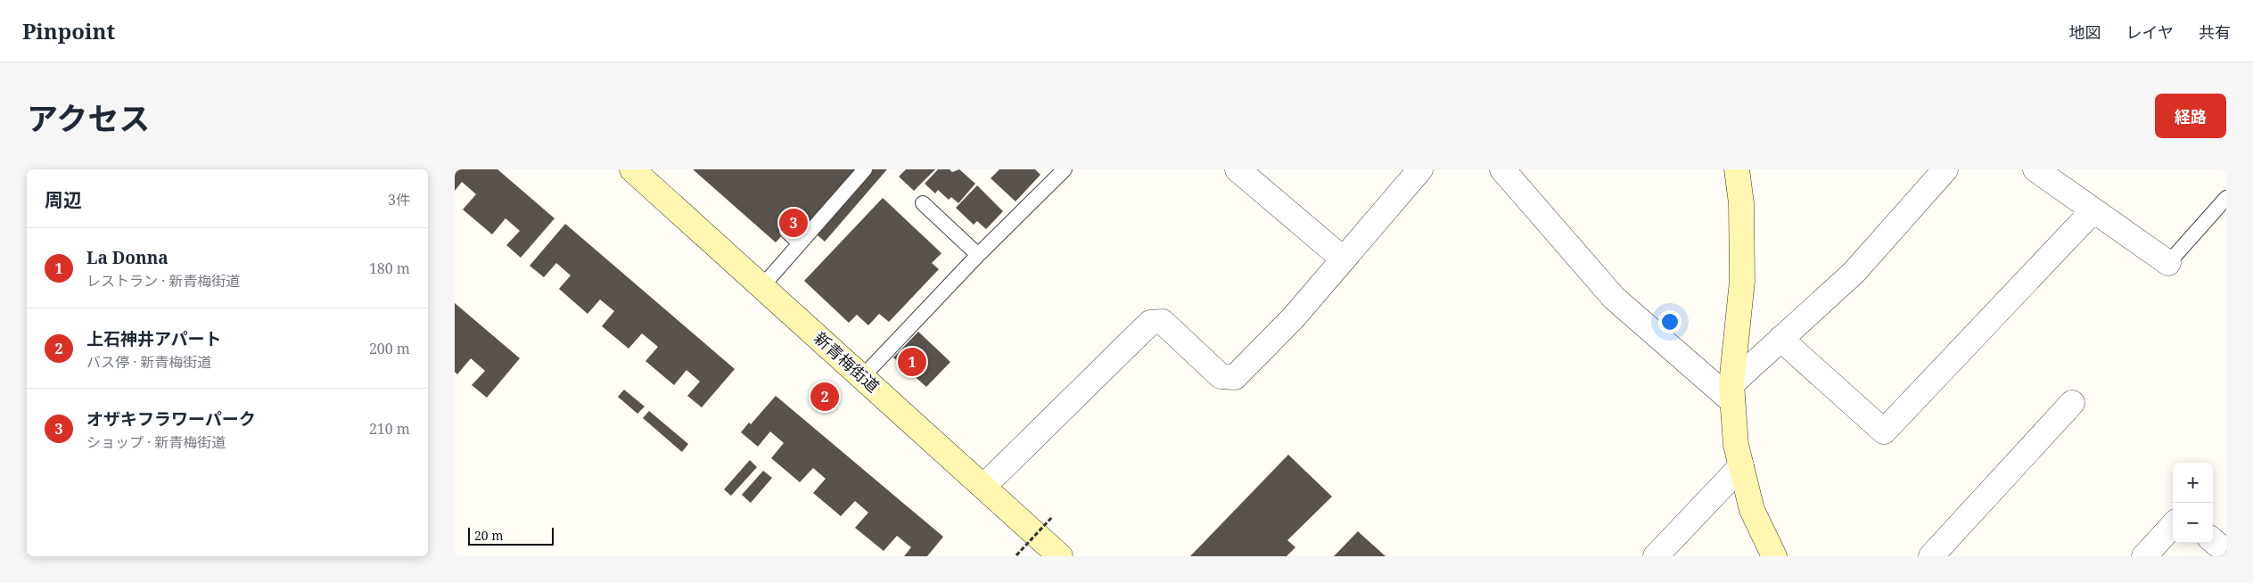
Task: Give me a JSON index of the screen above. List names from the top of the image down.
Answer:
{
  "streets": {
    "main road": ["新青梅街道"]
  },
  "scale_bar": "20 m",
  "page": {
    "header": "Pinpoint",
    "nav": ["地図", "レイヤ", "共有"],
    "title": "アクセス",
    "buttons": "経路",
    "heading": ["周辺", "3件"],
    "pins": ["3", "1", "2"],
    "list": [
      {
        "mark": "1",
        "name": "La Donna",
        "note": "レストラン · 新青梅街道",
        "value": "180 m"
      },
      {
        "mark": "2",
        "name": "上石神井アパート",
        "note": "バス停 · 新青梅街道",
        "value": "200 m"
      },
      {
        "mark": "3",
        "name": "オザキフラワーパーク",
        "note": "ショップ · 新青梅街道",
        "value": "210 m"
      }
    ],
    "map_buttons": ["+", "−"],
    "scale": "20 m"
  }
}
